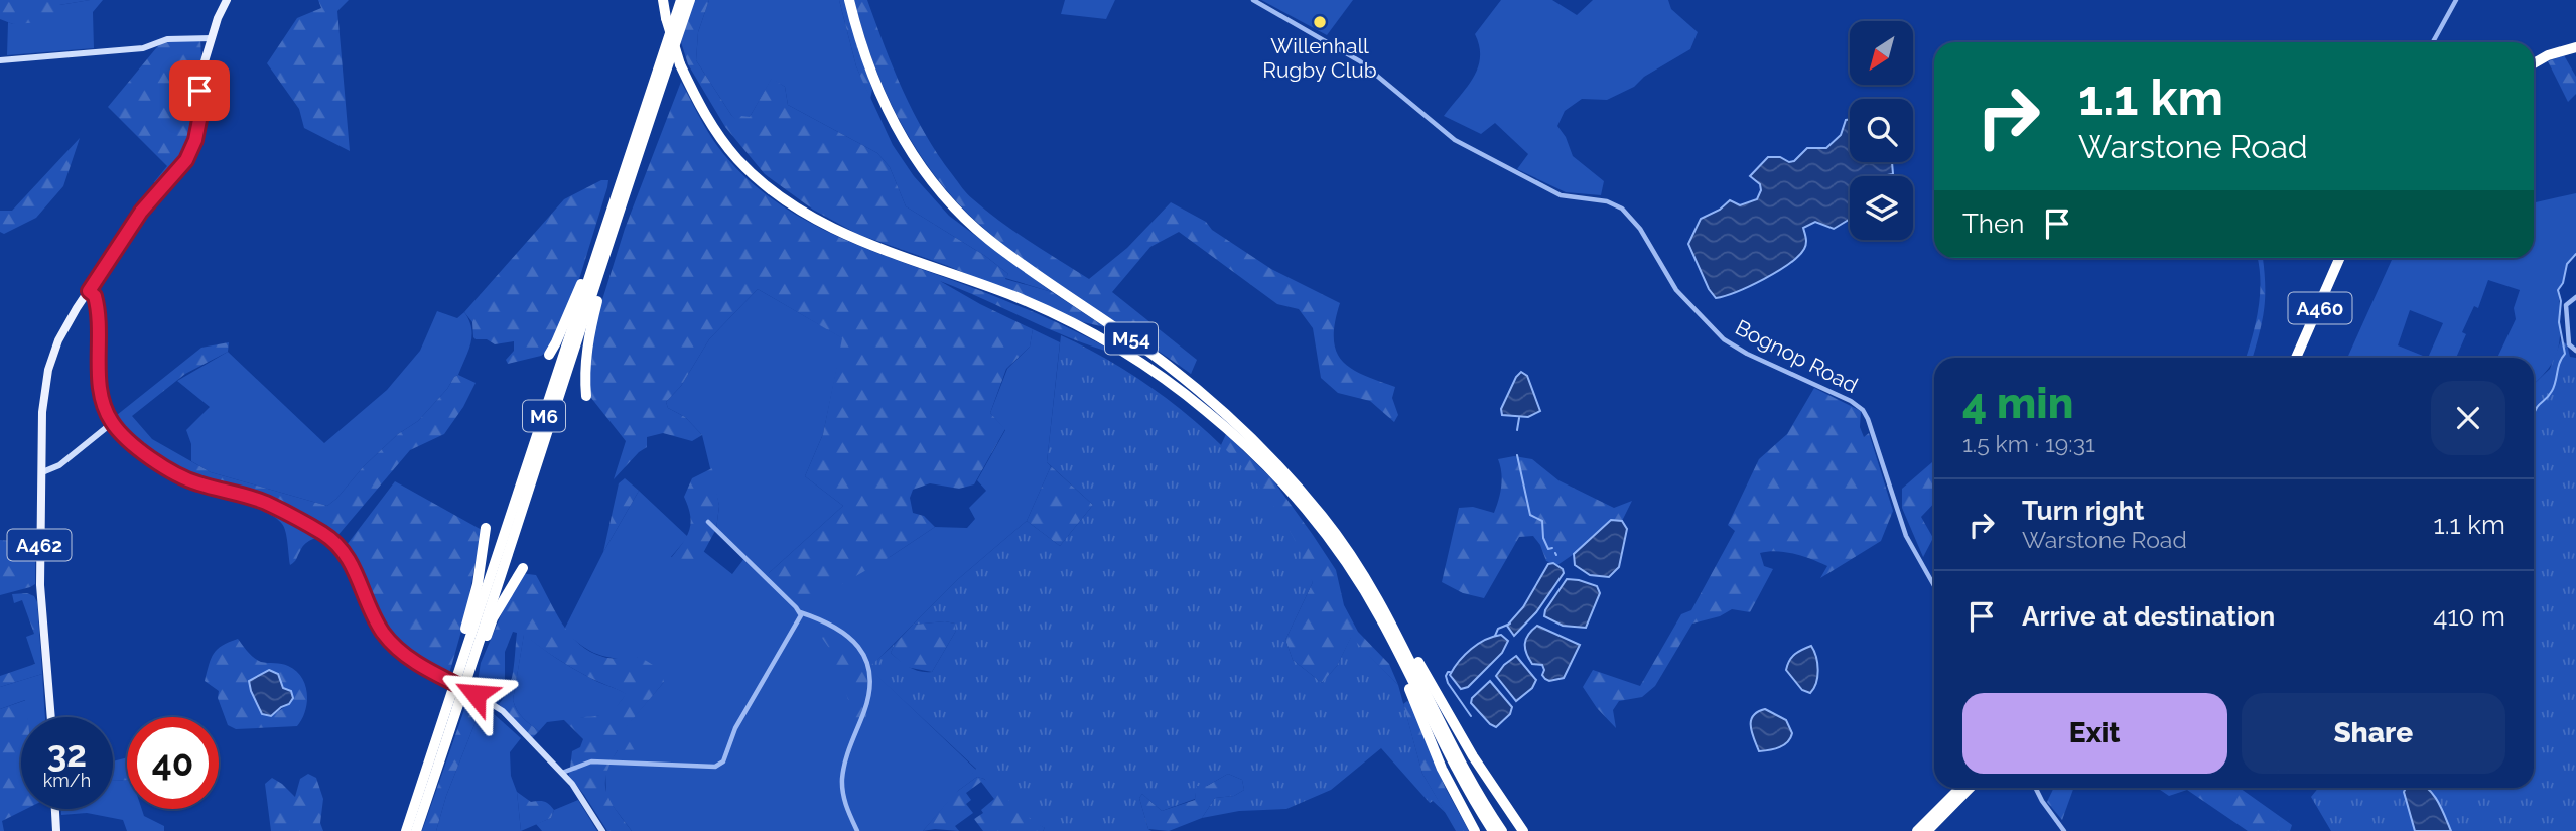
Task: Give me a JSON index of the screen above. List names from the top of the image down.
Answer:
{
  "streets": {
    "highway": ["A460", "M54", "M6"],
    "main road": ["A462"],
    "street": ["Bognop Road"]
  },
  "places": ["Willenhall Rugby Club"],
  "north": "bottom left",
  "page": {
    "turn": ["1.1 km", "Warstone Road"],
    "then": "Then",
    "heading": ["4 min", "1.5 km · 19:31"],
    "list": [
      {
        "name": "Turn right",
        "note": "Warstone Road",
        "value": "1.1 km"
      },
      {
        "name": "Arrive at destination",
        "value": "410 m"
      }
    ],
    "buttons": ["Exit", "Share"],
    "speed": "32 km/h",
    "limit": "40"
  }
}
